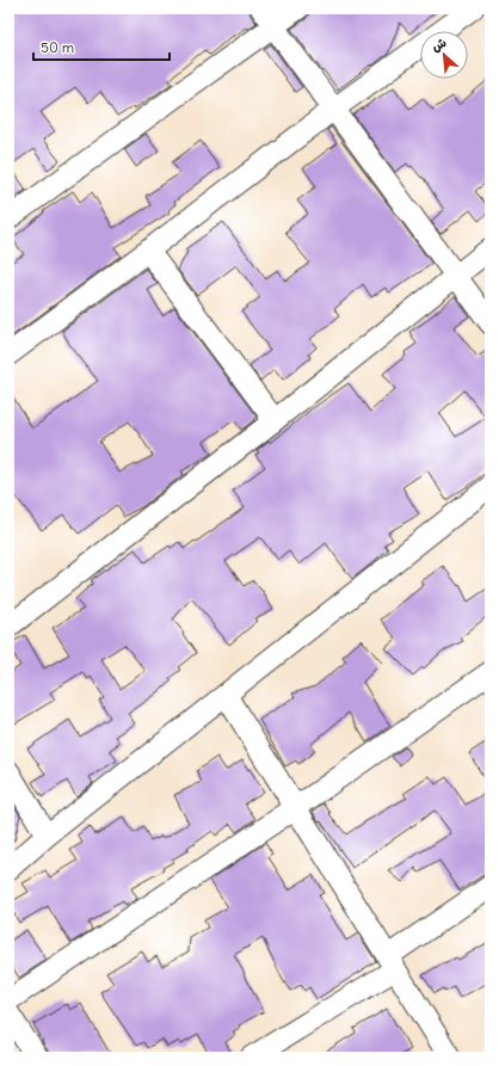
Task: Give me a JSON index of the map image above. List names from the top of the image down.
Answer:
{
  "scale_bar": "50 m",
  "north": "top left"
}
